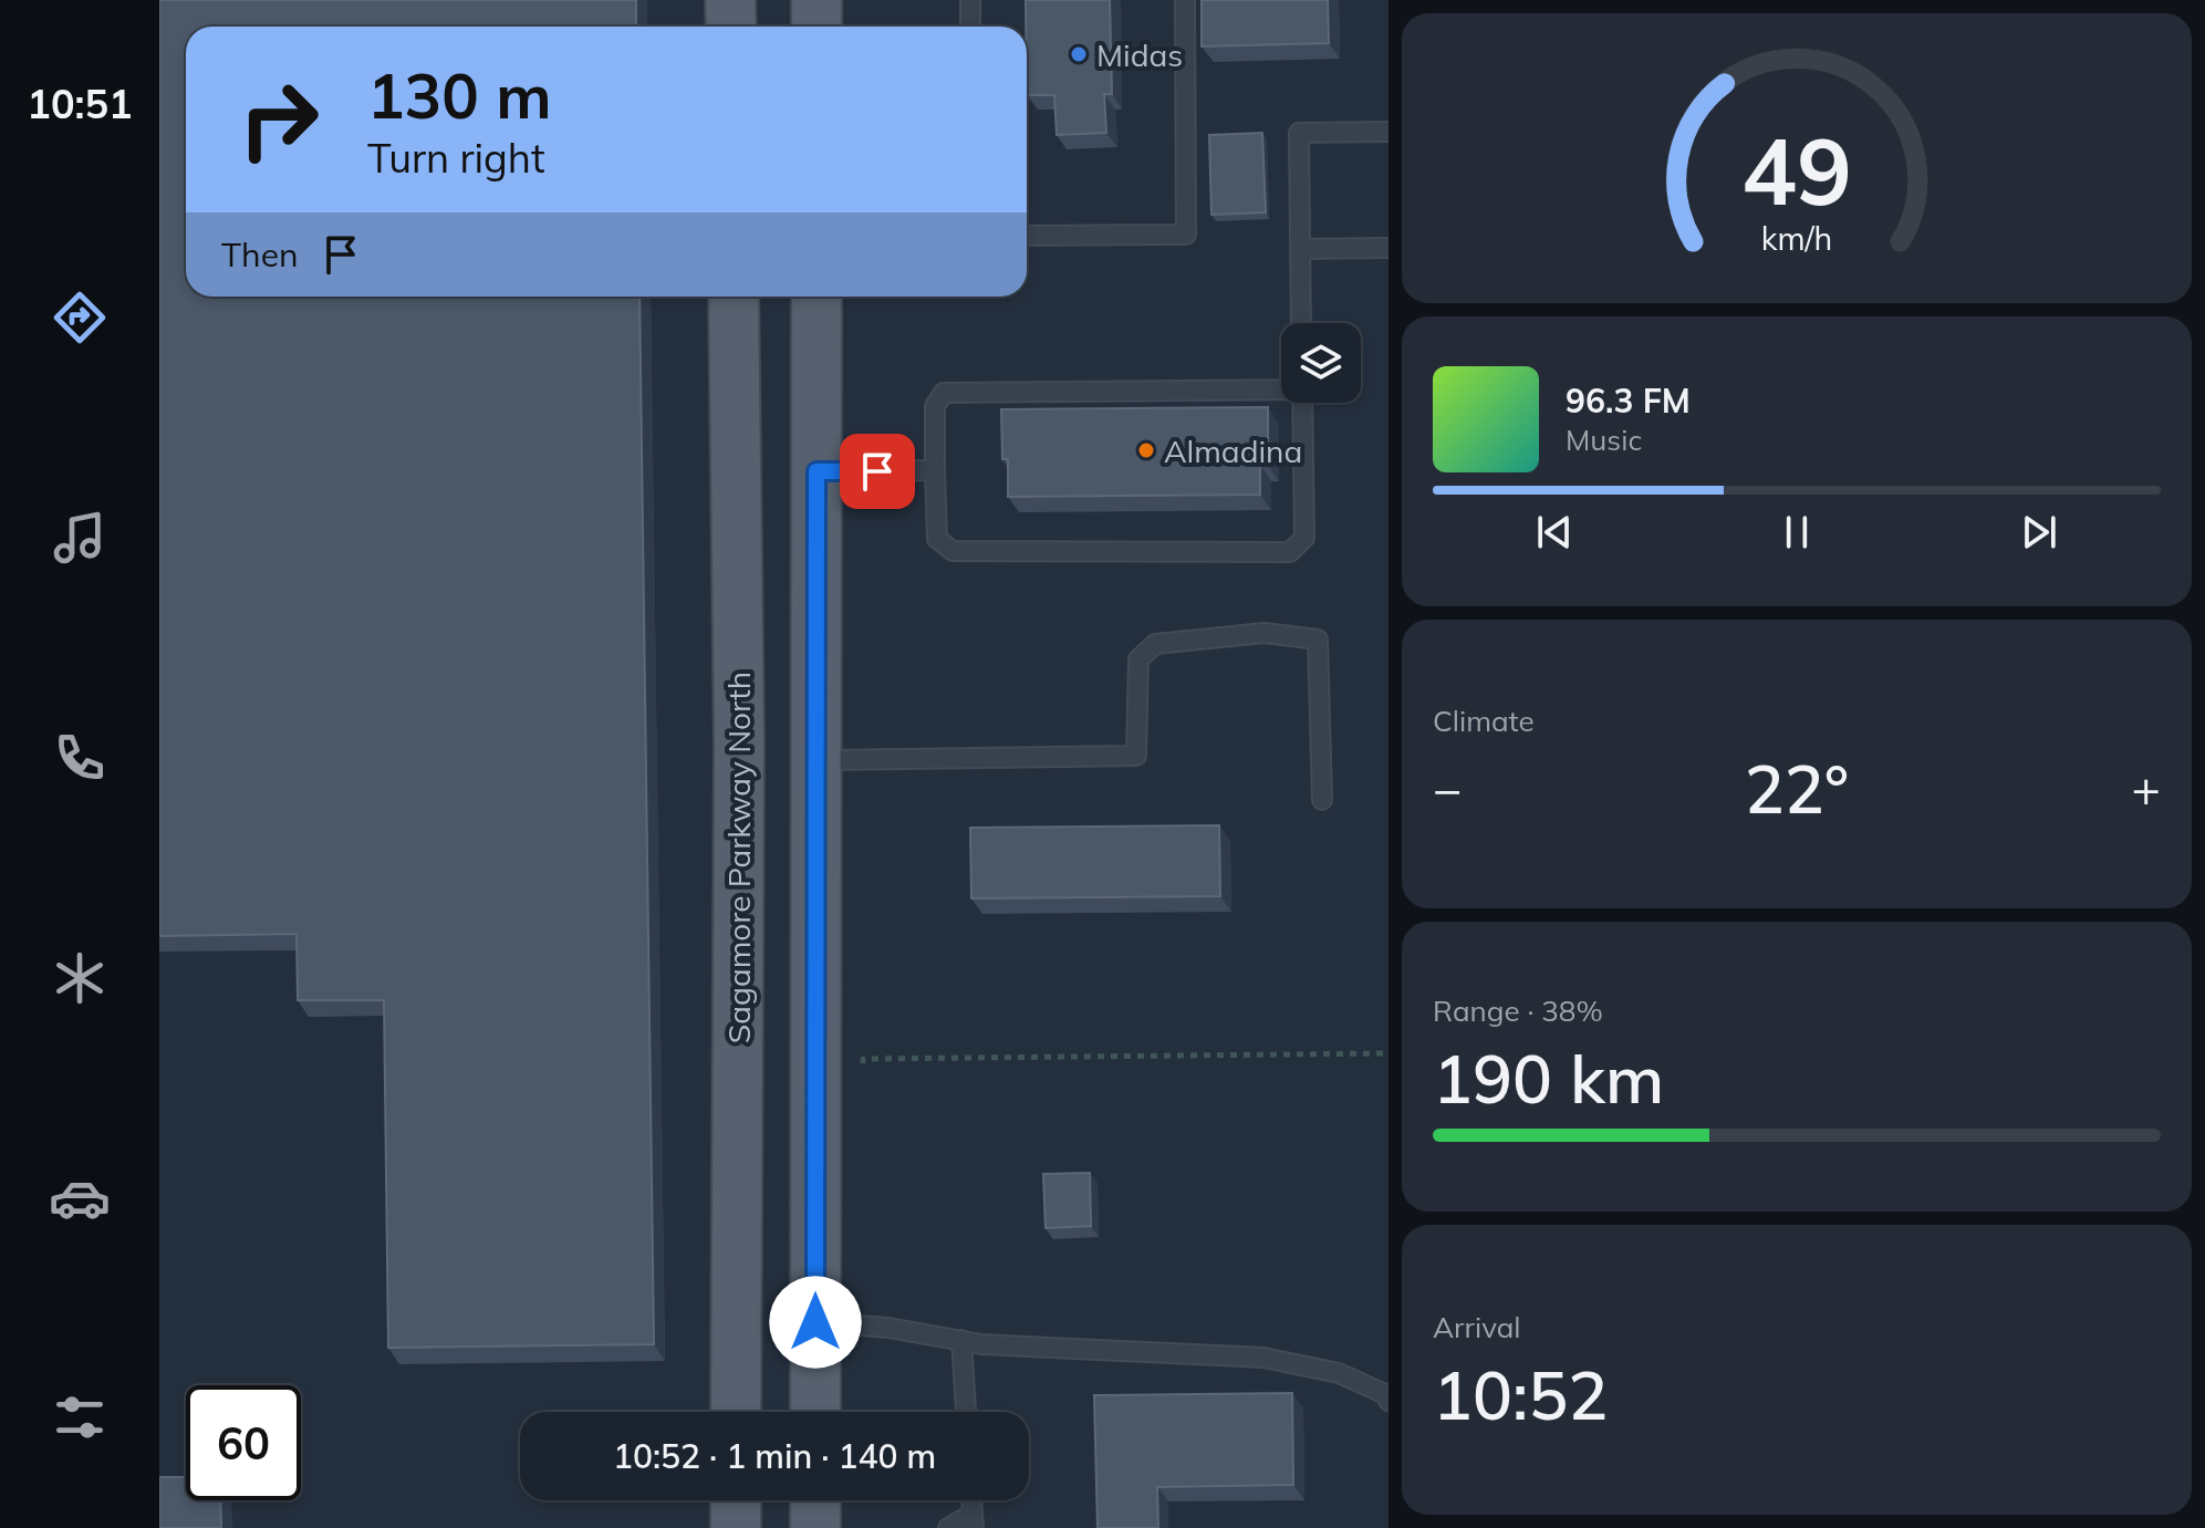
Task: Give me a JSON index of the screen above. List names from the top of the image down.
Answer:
{
  "streets": {
    "main road": ["Sagamore Parkway North"]
  },
  "places": ["Midas", "Almadina"],
  "page": {
    "tabs": "10:51",
    "turn": ["130 m", "Turn right"],
    "then": "Then",
    "song": ["96.3 FM", "Music"],
    "tile": [
      "Climate",
      ["Range · 38%", "190 km"],
      ["Arrival", "10:52"]
    ],
    "heat": ["−", "22°", "+"],
    "limit": "60",
    "trip": "10:52 · 1 min · 140 m",
    "gauge": ["49", "km/h"]
  }
}
